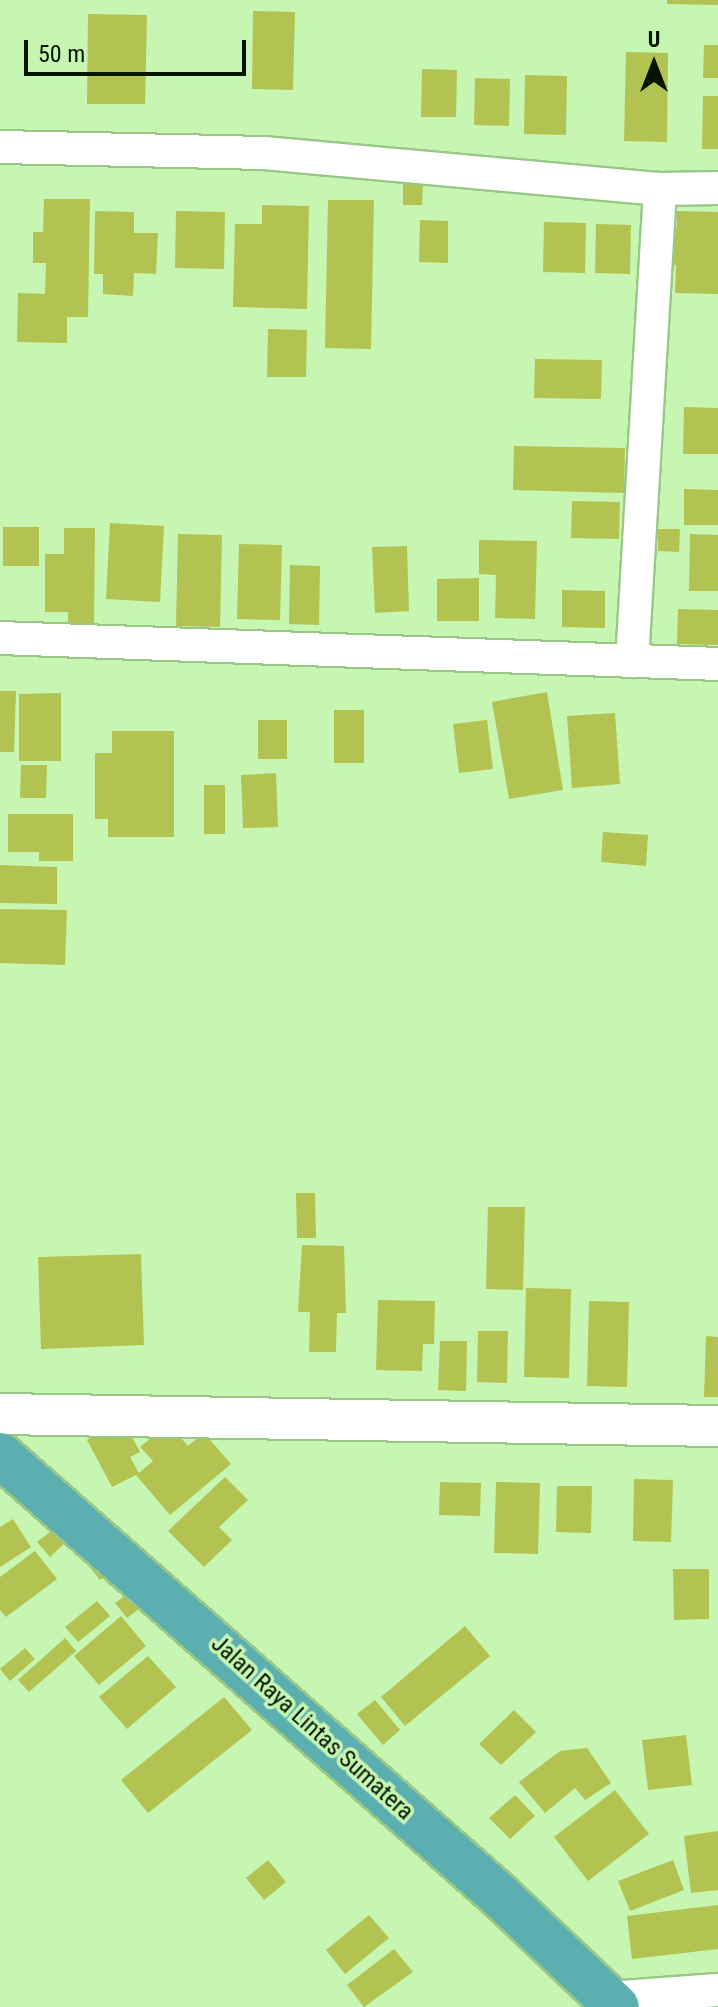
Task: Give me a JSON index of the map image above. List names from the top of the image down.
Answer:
{
  "streets": {
    "highway": ["Jalan Raya Lintas Sumatera"]
  },
  "scale_bar": "50 m",
  "north": "top"
}
